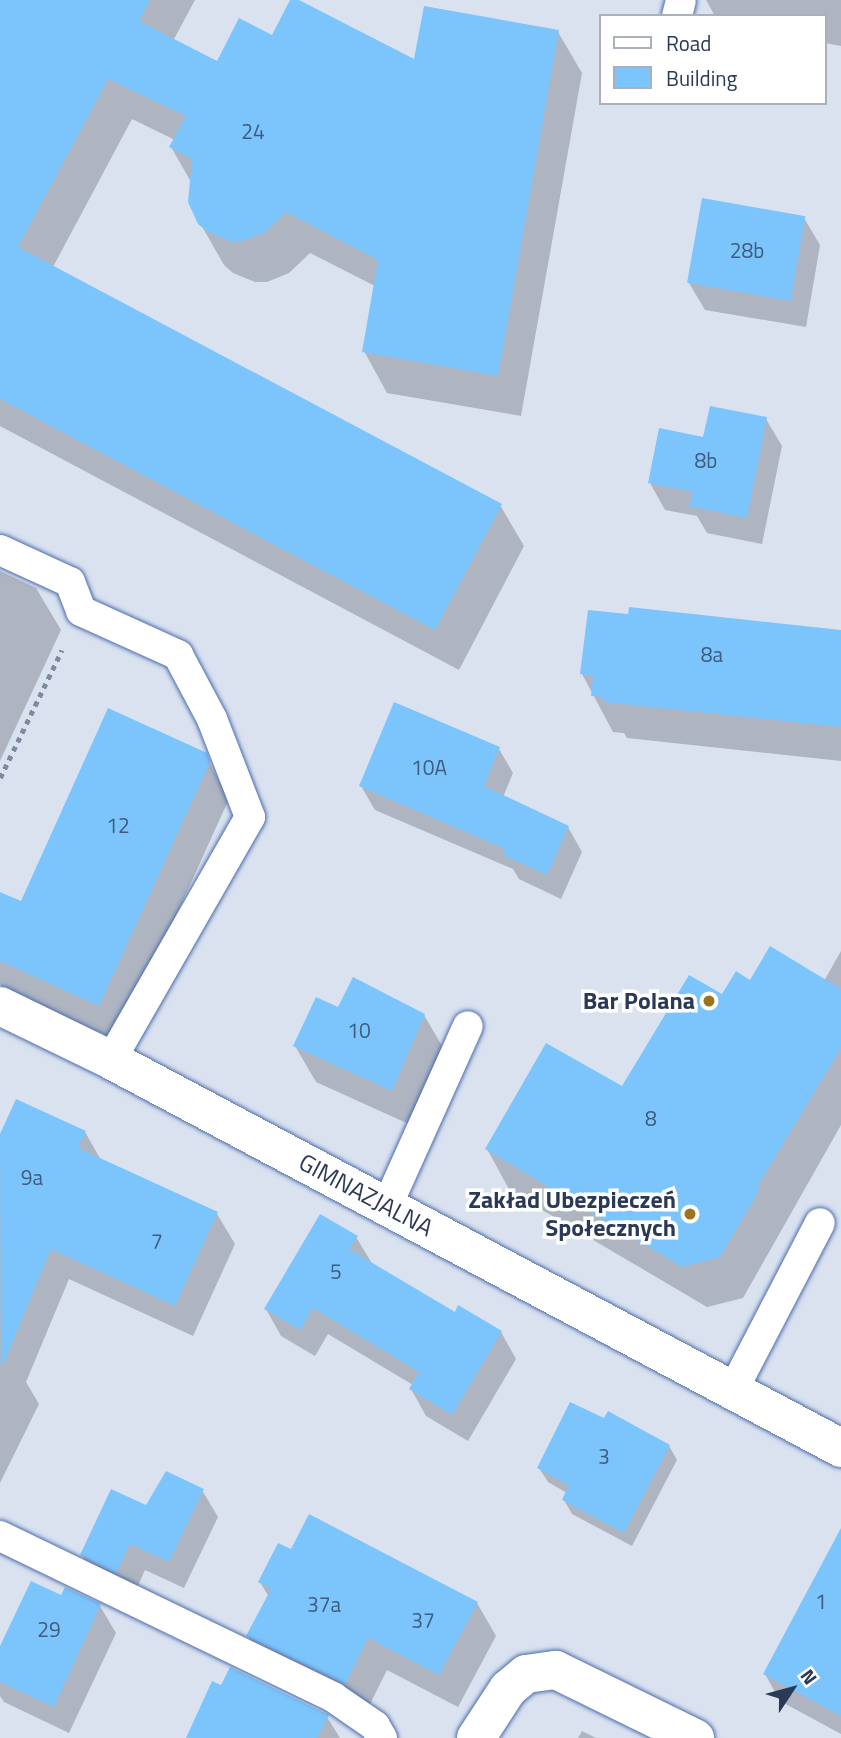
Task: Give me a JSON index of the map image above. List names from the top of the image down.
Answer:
{
  "streets": {
    "street": ["GIMNAZJALNA"]
  },
  "places": ["Bar Polana", "Zakład Ubezpieczeń Społecznych"],
  "house_numbers": [
    "24",
    "28b",
    "8b",
    "8a",
    "10A",
    "12",
    "10",
    "8",
    "9a",
    "7",
    "5",
    "3",
    "1",
    "37a",
    "37",
    "29"
  ],
  "legend": ["Road", "Building"],
  "north": "top right"
}
